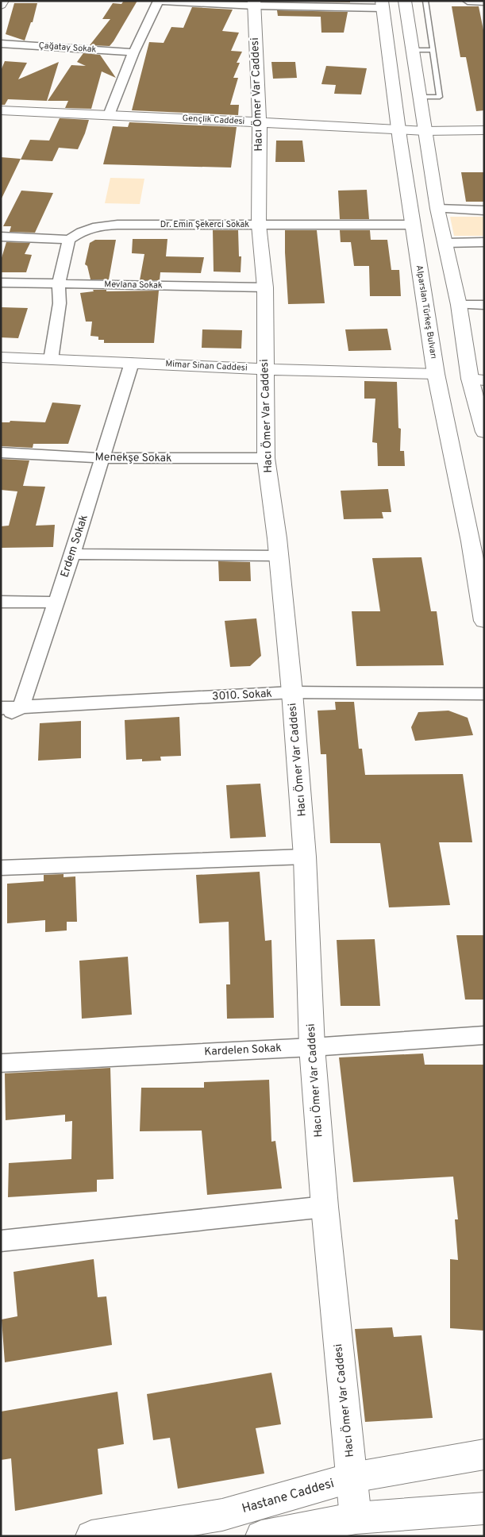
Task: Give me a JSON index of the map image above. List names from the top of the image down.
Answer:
{
  "streets": {
    "main road": [
      "Hacı Ömer Var Caddesi",
      "Gençlik Caddesi",
      "Alparslan Türkeş Bulvarı",
      "Mimar Sinan Caddesi",
      "Hastane Caddesi"
    ],
    "street": [
      "Çağatay Sokak",
      "Dr. Emin Şekerci Sokak",
      "Mevlana Sokak",
      "Menekşe Sokak",
      "Erdem Sokak",
      "3010. Sokak",
      "Kardelen Sokak"
    ]
  },
  "crossings": [
    ["Hacı Ömer Var Caddesi", "Gençlik Caddesi"],
    ["Hacı Ömer Var Caddesi", "Dr. Emin Şekerci Sokak"],
    ["Hacı Ömer Var Caddesi", "Mevlana Sokak"],
    ["Hacı Ömer Var Caddesi", "Mimar Sinan Caddesi"],
    ["Hacı Ömer Var Caddesi", "Menekşe Sokak"],
    ["Hacı Ömer Var Caddesi", "3010. Sokak"],
    ["Hacı Ömer Var Caddesi", "Kardelen Sokak"],
    ["Hacı Ömer Var Caddesi", "Hastane Caddesi"],
    ["Gençlik Caddesi", "Alparslan Türkeş Bulvarı"],
    ["Dr. Emin Şekerci Sokak", "Alparslan Türkeş Bulvarı"],
    ["Alparslan Türkeş Bulvarı", "Mimar Sinan Caddesi"],
    ["Mimar Sinan Caddesi", "Erdem Sokak"],
    ["Menekşe Sokak", "Erdem Sokak"],
    ["Erdem Sokak", "3010. Sokak"]
  ]
}
